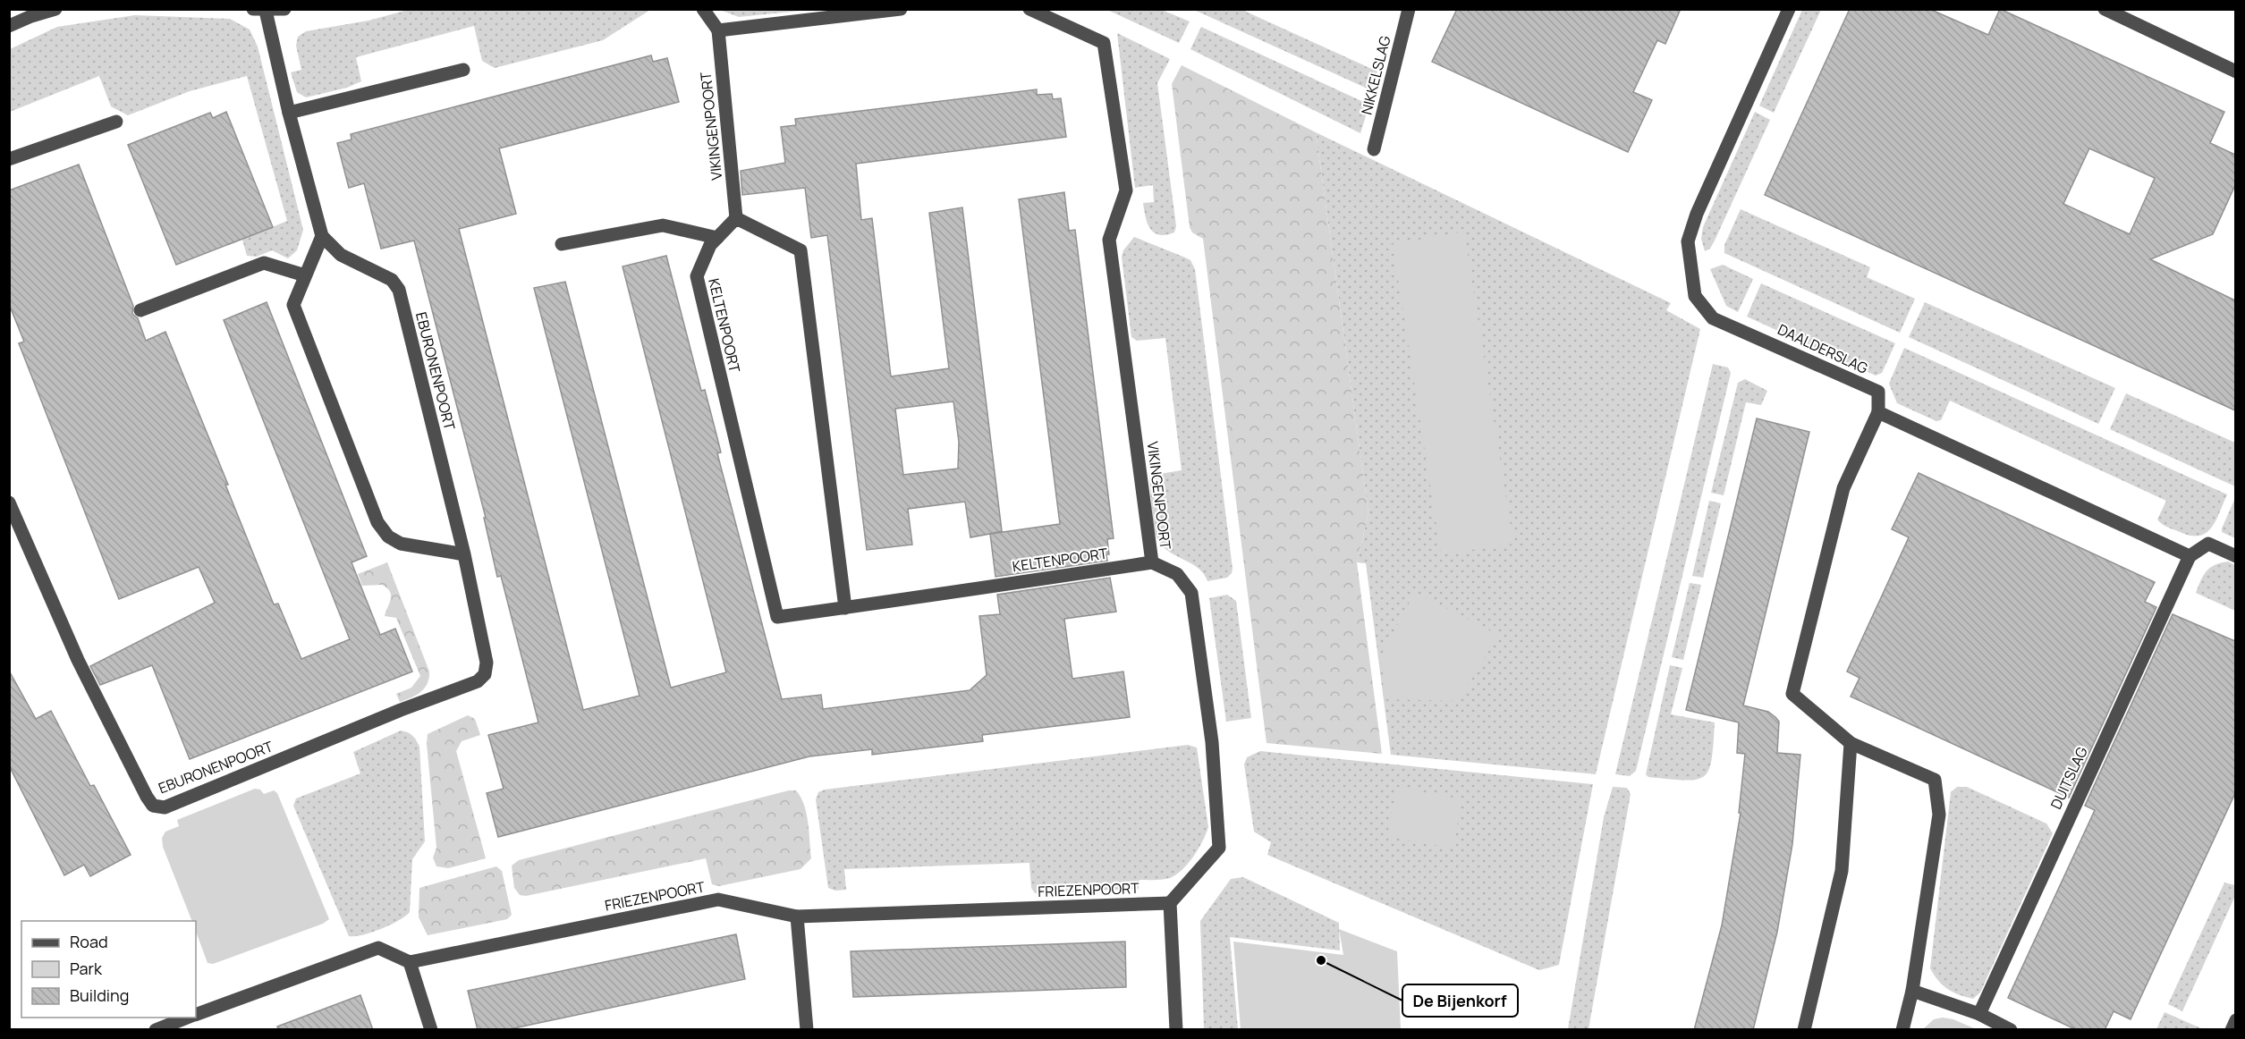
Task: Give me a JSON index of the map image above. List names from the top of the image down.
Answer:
{
  "streets": {
    "street": [
      "NIKKELSLAG",
      "VIKINGENPOORT",
      "KELTENPOORT",
      "DAALDERSLAG",
      "EBURONENPOORT",
      "DUITSLAG",
      "FRIEZENPOORT"
    ]
  },
  "crossings": [
    ["VIKINGENPOORT", "KELTENPOORT"],
    ["VIKINGENPOORT", "FRIEZENPOORT"]
  ],
  "places": ["De Bijenkorf"],
  "legend": ["Road", "Park", "Building"]
}
